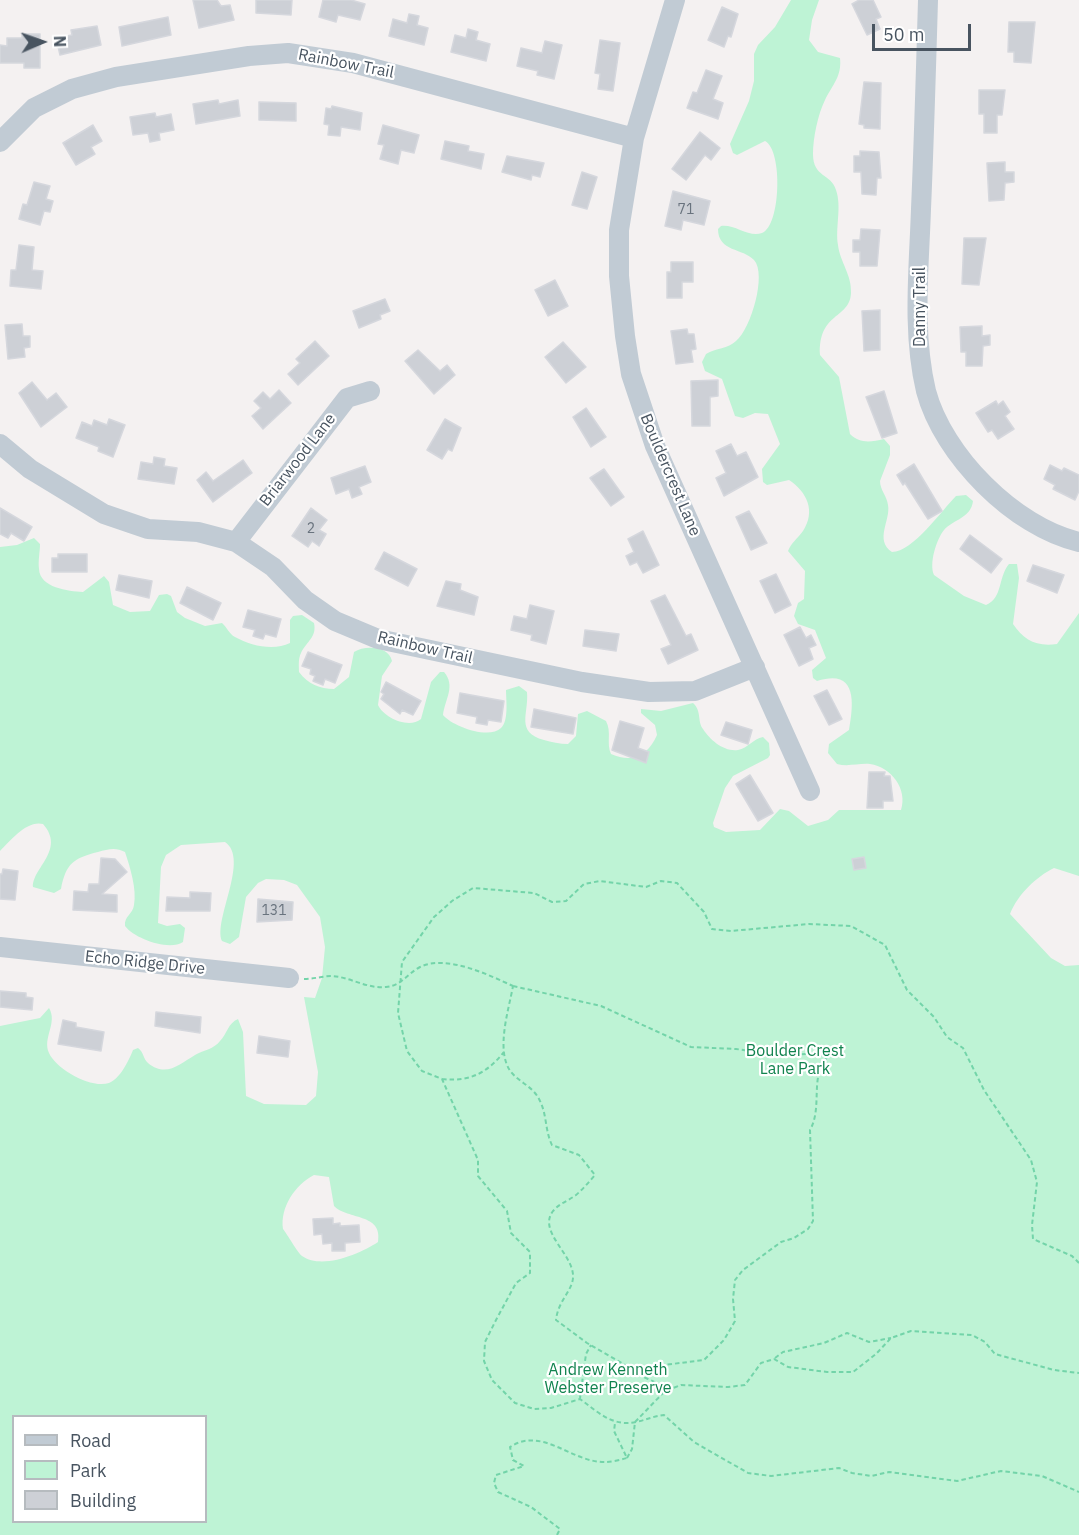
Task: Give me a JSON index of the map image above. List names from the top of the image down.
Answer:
{
  "streets": {
    "street": [
      "Rainbow Trail",
      "Danny Trail",
      "Briarwood Lane",
      "Bouldercrest Lane",
      "Echo Ridge Drive"
    ]
  },
  "crossings": [
    ["Rainbow Trail", "Briarwood Lane"],
    ["Rainbow Trail", "Bouldercrest Lane"]
  ],
  "parks": ["Boulder Crest Lane Park", "Andrew Kenneth Webster Preserve"],
  "house_numbers": ["71", "2", "131"],
  "legend": ["Road", "Park", "Building"],
  "scale_bar": "50 m",
  "north": "right"
}
